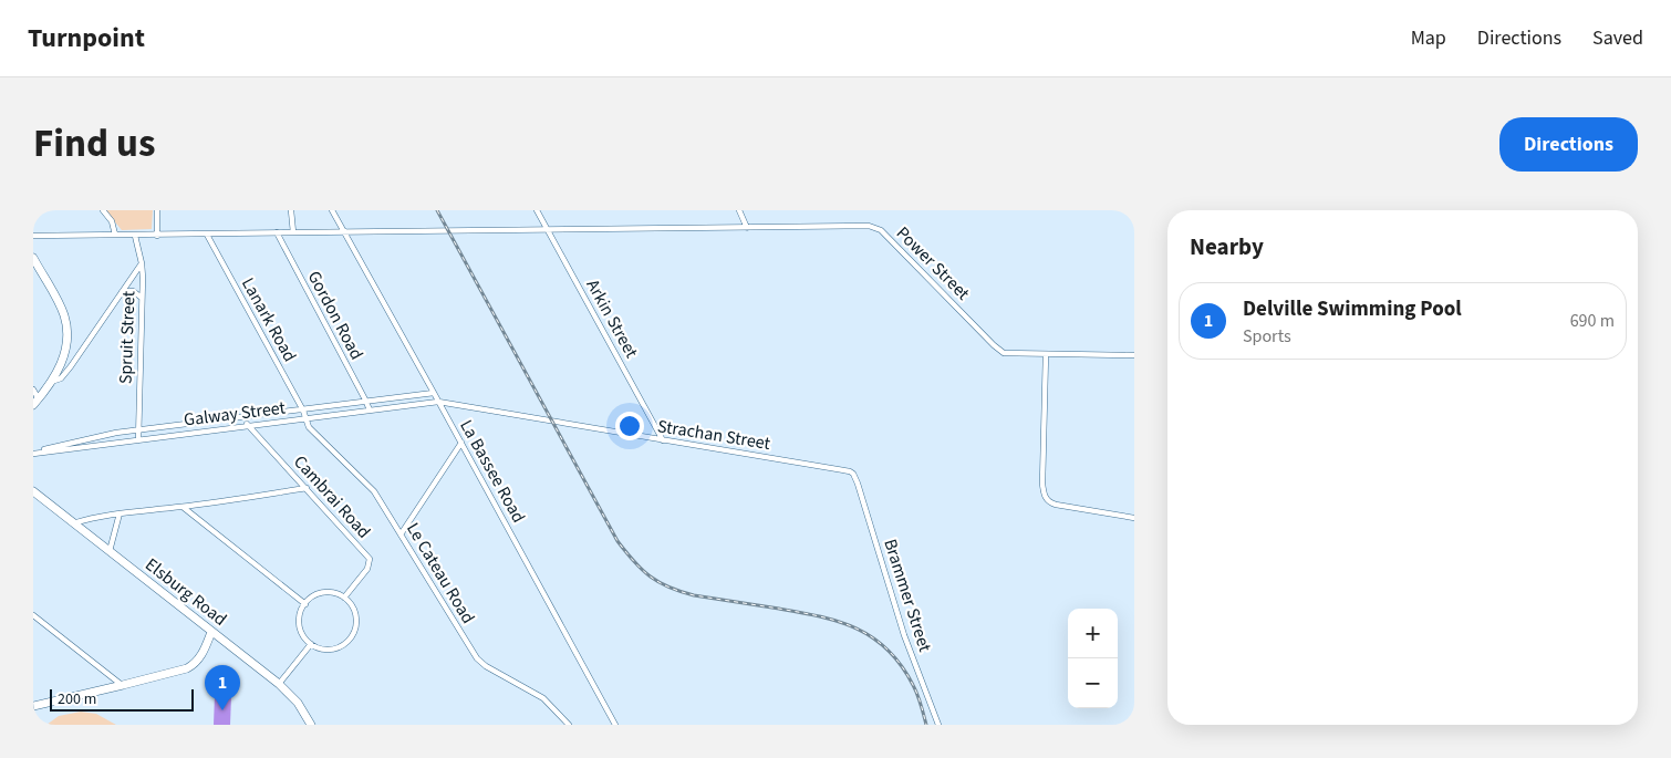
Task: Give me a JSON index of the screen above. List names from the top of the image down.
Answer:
{
  "streets": {
    "main road": ["Elsburg Road"],
    "street": [
      "Power Street",
      "Gordon Road",
      "Arkin Street",
      "Lanark Road",
      "Spruit Street",
      "Galway Street",
      "Strachan Street",
      "La Bassee Road",
      "Cambrai Road",
      "Le Cateau Road",
      "Brammer Street"
    ]
  },
  "crossings": [
    ["Power Street", "Gordon Road"],
    ["Power Street", "Arkin Street"],
    ["Power Street", "Lanark Road"],
    ["Power Street", "Spruit Street"],
    ["Power Street", "La Bassee Road"],
    ["Gordon Road", "Galway Street"],
    ["Arkin Street", "Strachan Street"],
    ["Lanark Road", "Galway Street"],
    ["Lanark Road", "Le Cateau Road"],
    ["Spruit Street", "Galway Street"],
    ["Galway Street", "Strachan Street"],
    ["Galway Street", "La Bassee Road"],
    ["Galway Street", "Cambrai Road"],
    ["Galway Street", "Le Cateau Road"],
    ["Strachan Street", "La Bassee Road"],
    ["Strachan Street", "Brammer Street"]
  ],
  "scale_bar": "200 m",
  "page": {
    "header": "Turnpoint",
    "nav": ["Map", "Directions", "Saved"],
    "title": "Find us",
    "buttons": "Directions",
    "heading": "Nearby",
    "list": [
      {
        "mark": "1",
        "name": "Delville Swimming Pool",
        "note": "Sports",
        "value": "690 m"
      }
    ],
    "map_buttons": ["+", "−"],
    "pins": "1",
    "scale": "200 m"
  }
}
